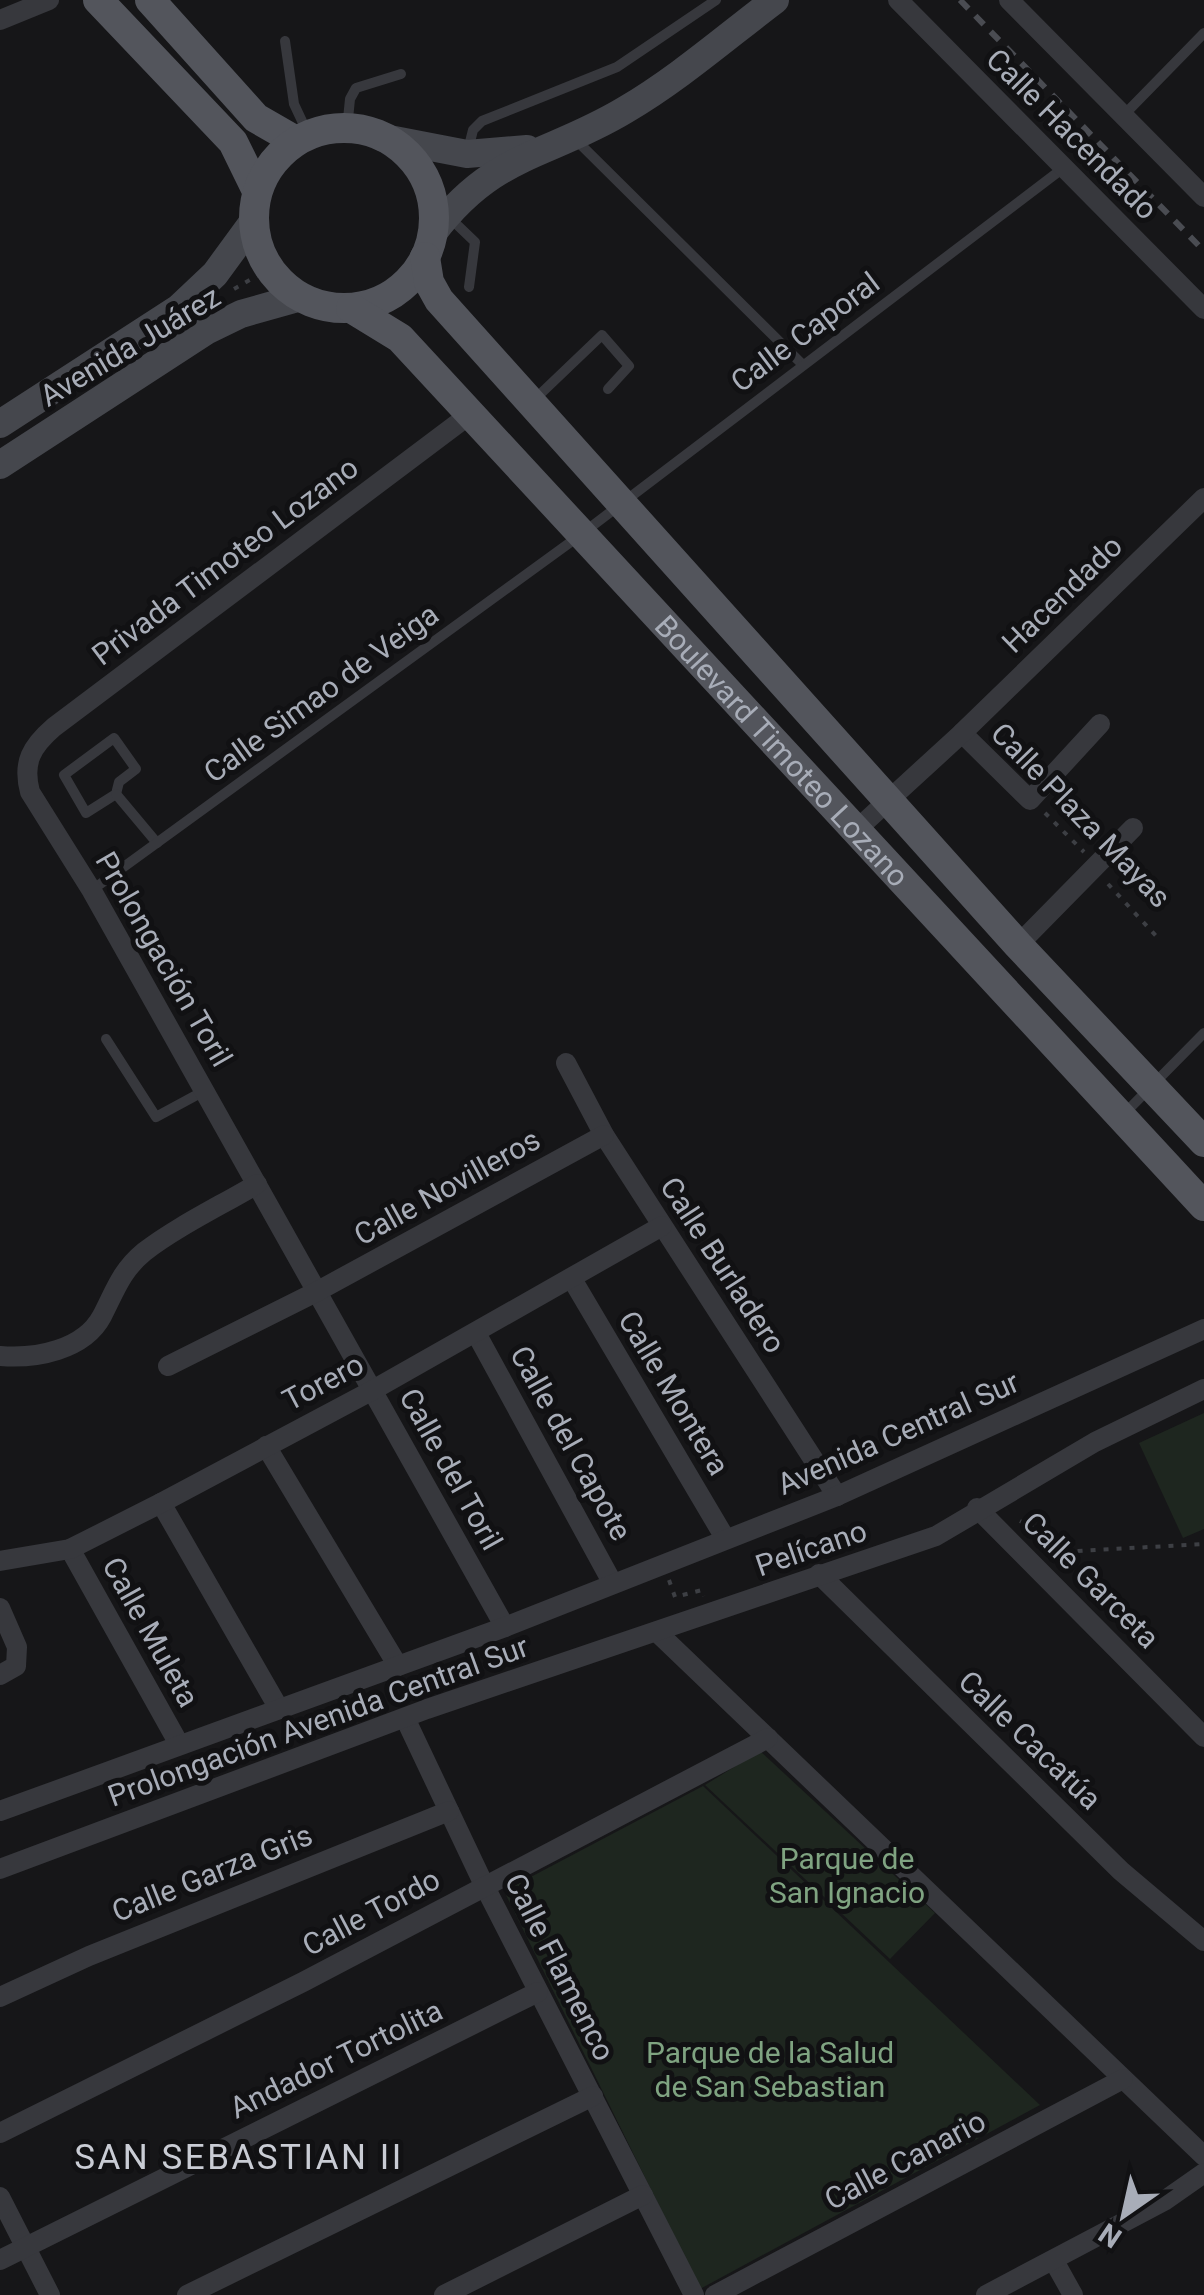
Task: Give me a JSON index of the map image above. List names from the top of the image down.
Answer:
{
  "streets": {
    "main road": ["Avenida Juárez", "Boulevard Timoteo Lozano"],
    "street": [
      "Calle Hacendado",
      "Privada Timoteo Lozano",
      "Hacendado",
      "Calle Plaza Mayas",
      "Prolongación Toril",
      "Calle Novilleros",
      "Calle Burladero",
      "Torero",
      "Calle Montera",
      "Avenida Central Sur",
      "Calle del Capote",
      "Calle del Toril",
      "Pelícano",
      "Calle Garceta",
      "Calle Muleta",
      "Prolongación Avenida Central Sur",
      "Calle Cacatúa",
      "Calle Garza Gris",
      "Calle Tordo",
      "Calle Flamenco",
      "Andador Tortolita",
      "Calle Canario"
    ],
    "lane": ["Calle Caporal", "Calle Simao de Veiga"]
  },
  "crossings": [
    ["Calle Hacendado", "Calle Caporal"],
    ["Calle Caporal", "Calle Simao de Veiga"],
    ["Calle Caporal", "Boulevard Timoteo Lozano"],
    ["Avenida Juárez", "Boulevard Timoteo Lozano"],
    ["Privada Timoteo Lozano", "Boulevard Timoteo Lozano"],
    ["Privada Timoteo Lozano", "Prolongación Toril"],
    ["Hacendado", "Boulevard Timoteo Lozano"],
    ["Hacendado", "Calle Plaza Mayas"],
    ["Calle Simao de Veiga", "Boulevard Timoteo Lozano"],
    ["Calle Simao de Veiga", "Prolongación Toril"],
    ["Prolongación Toril", "Calle del Toril"],
    ["Calle Novilleros", "Calle Burladero"],
    ["Calle Novilleros", "Calle del Toril"],
    ["Calle Burladero", "Torero"],
    ["Calle Burladero", "Avenida Central Sur"],
    ["Torero", "Calle Montera"],
    ["Torero", "Calle del Capote"],
    ["Torero", "Calle del Toril"],
    ["Torero", "Calle Muleta"],
    ["Calle Montera", "Avenida Central Sur"],
    ["Avenida Central Sur", "Calle del Capote"],
    ["Avenida Central Sur", "Prolongación Avenida Central Sur"],
    ["Calle del Capote", "Prolongación Avenida Central Sur"],
    ["Calle del Toril", "Prolongación Avenida Central Sur"],
    ["Pelícano", "Calle Garceta"],
    ["Pelícano", "Prolongación Avenida Central Sur"],
    ["Pelícano", "Calle Cacatúa"],
    ["Calle Muleta", "Prolongación Avenida Central Sur"],
    ["Prolongación Avenida Central Sur", "Calle Flamenco"],
    ["Calle Garza Gris", "Calle Flamenco"],
    ["Calle Tordo", "Calle Flamenco"],
    ["Calle Flamenco", "Andador Tortolita"]
  ],
  "districts": ["SAN SEBASTIAN II"],
  "parks": ["Parque de San Ignacio", "Parque de la Salud de San Sebastian"],
  "north": "bottom left"
}
